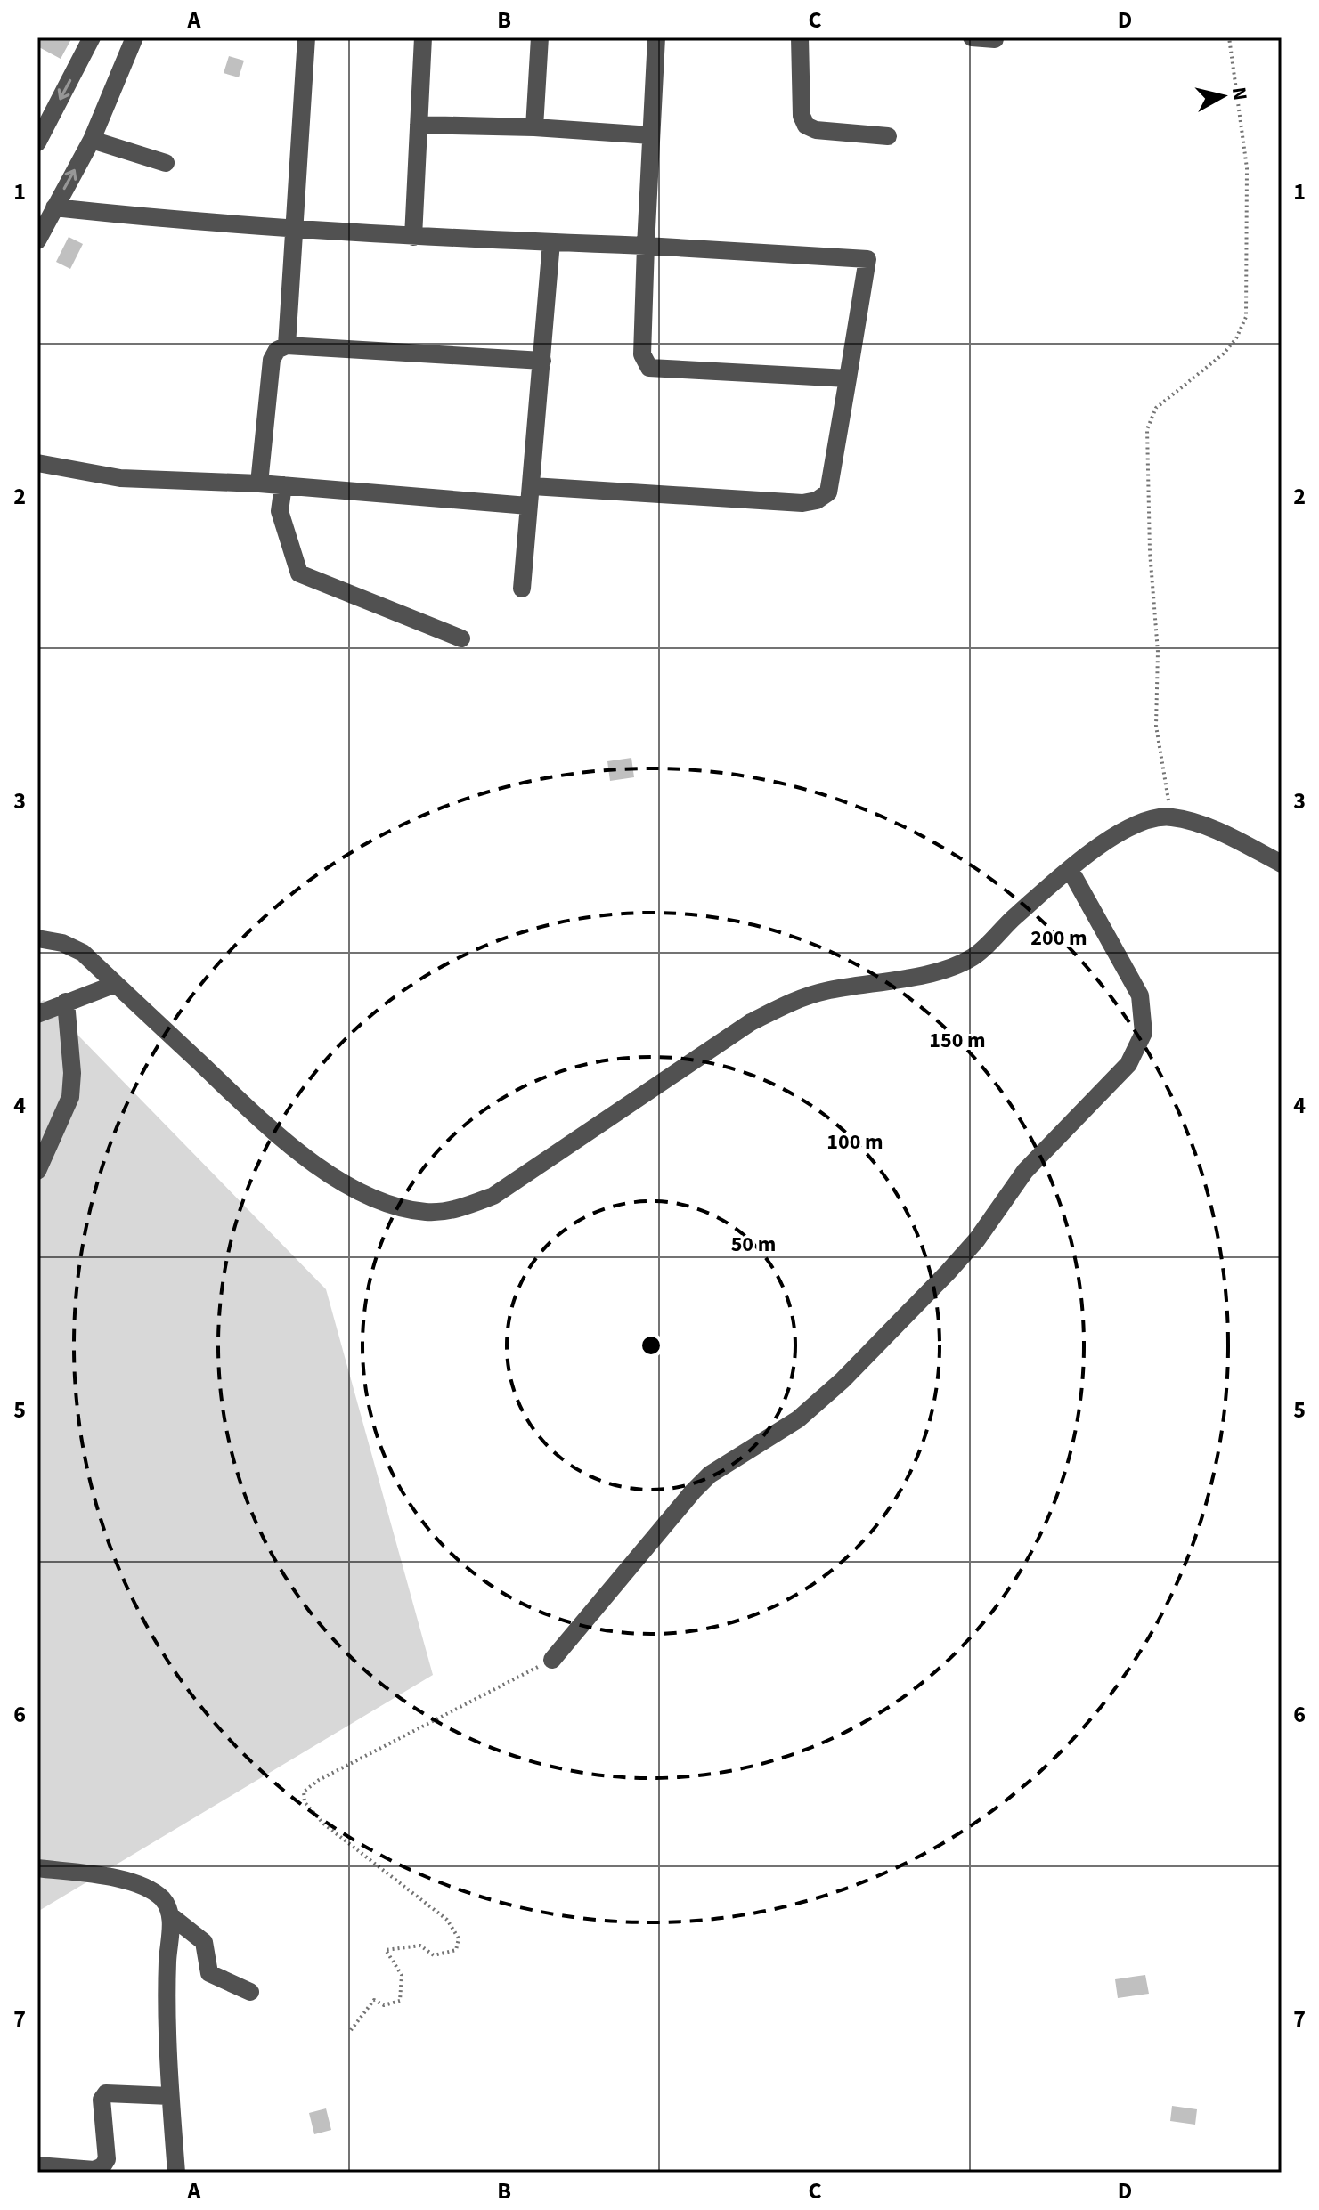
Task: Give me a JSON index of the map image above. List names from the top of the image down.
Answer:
{
  "north": "right",
  "grid": {
    "columns": [
      "A",
      "B",
      "C",
      "D"
    ],
    "rows": [
      "1",
      "2",
      "3",
      "4",
      "5",
      "6",
      "7"
    ]
  },
  "rings": [
    "200 m",
    "150 m",
    "100 m",
    "50 m"
  ]
}
